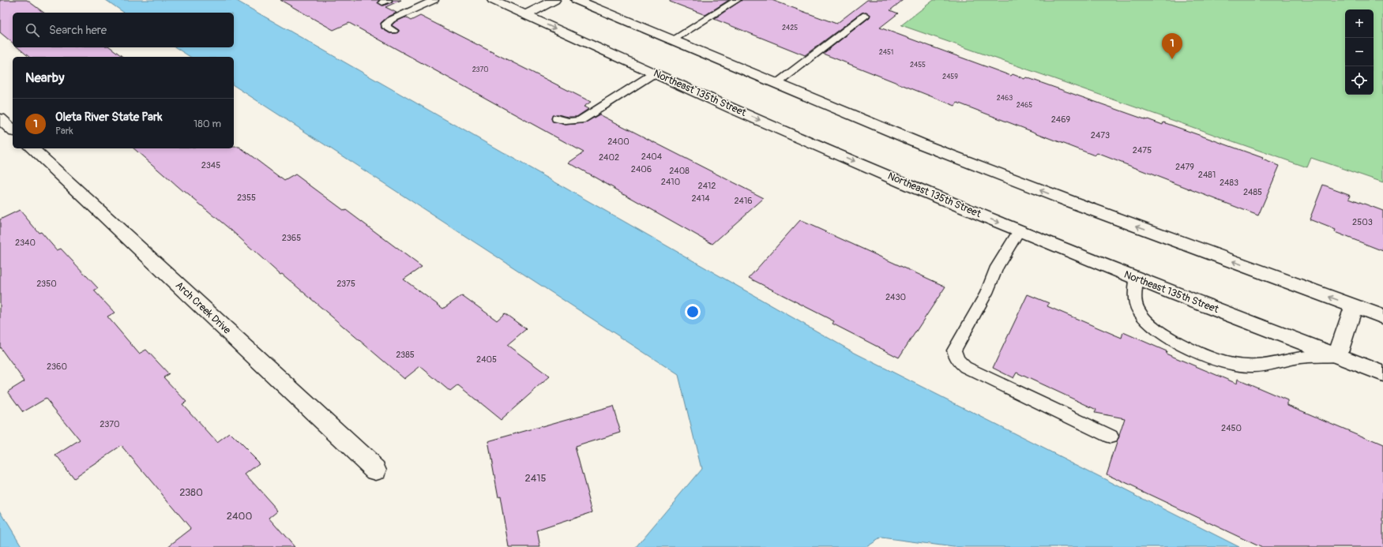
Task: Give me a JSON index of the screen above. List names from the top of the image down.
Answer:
{
  "streets": {
    "street": ["Northeast 135th Street", "Arch Creek Drive"]
  },
  "house_numbers": [
    "2425",
    "2451",
    "2455",
    "2370",
    "2459",
    "2463",
    "2465",
    "2469",
    "2473",
    "2400",
    "2475",
    "2404",
    "2402",
    "2345",
    "2479",
    "2406",
    "2408",
    "2481",
    "2410",
    "2483",
    "2412",
    "2485",
    "2355",
    "2414",
    "2416",
    "2503",
    "2365",
    "2340",
    "2350",
    "2375",
    "2430",
    "2385",
    "2405",
    "2360",
    "2370",
    "2450",
    "2415",
    "2380",
    "2400"
  ],
  "page": {
    "map_buttons": ["+", "−"],
    "search": "Search here",
    "pins": "1",
    "heading": "Nearby",
    "list": [
      {
        "mark": "1",
        "name": "Oleta River State Park",
        "note": "Park",
        "value": "180 m"
      }
    ]
  }
}
